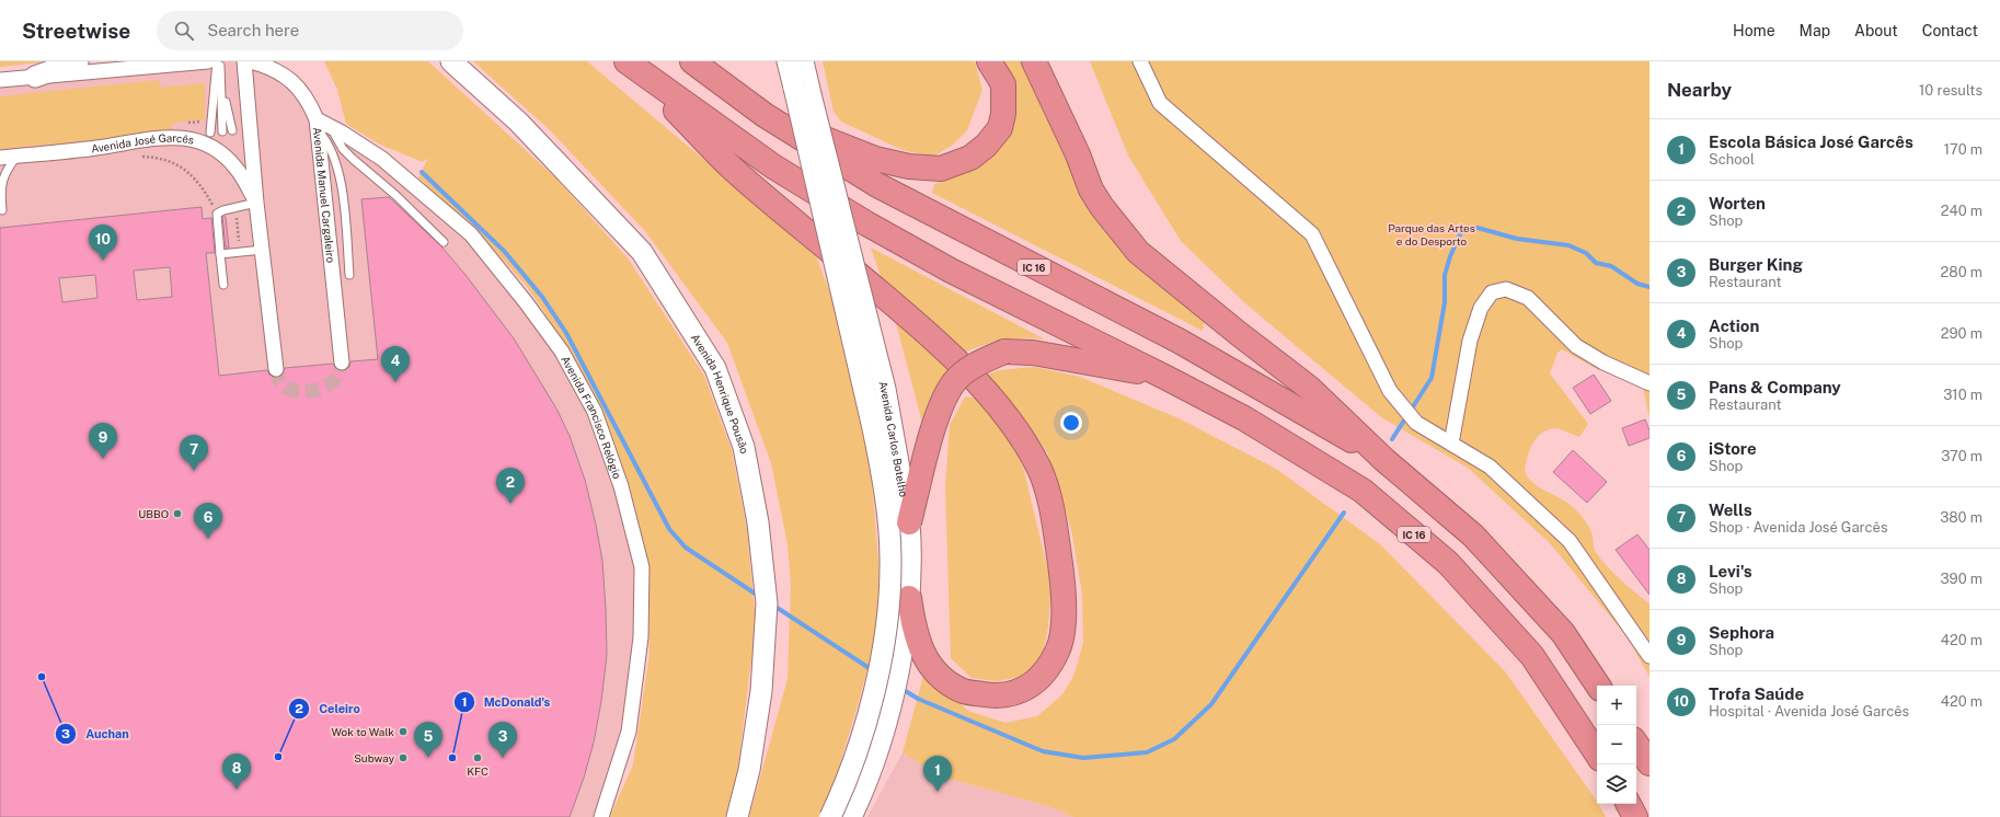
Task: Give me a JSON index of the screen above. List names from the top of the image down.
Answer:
{
  "streets": {
    "highway": ["IC 16"],
    "main road": ["Avenida Henrique Pousão", "Avenida Carlos Botelho"],
    "street": ["Avenida José Garcês", "Avenida Manuel Cargaleiro", "Avenida Francisco Relógio"]
  },
  "crossings": [
    ["Avenida Manuel Cargaleiro", "Avenida Francisco Relógio"]
  ],
  "parks": ["Parque das Artes e do Desporto"],
  "places": [
    "UBBO",
    "Auchan",
    "Wok to Walk",
    "Celeiro",
    "Subway",
    "McDonald's",
    "KFC"
  ],
  "page": {
    "header": "Streetwise",
    "search": "Search here",
    "nav": [
      "Home",
      "Map",
      "About",
      "Contact"
    ],
    "heading": ["Nearby", "10 results"],
    "list": [
      {
        "mark": "1",
        "name": "Escola Básica José Garcês",
        "note": "School",
        "value": "170 m"
      },
      {
        "mark": "2",
        "name": "Worten",
        "note": "Shop",
        "value": "240 m"
      },
      {
        "mark": "3",
        "name": "Burger King",
        "note": "Restaurant",
        "value": "280 m"
      },
      {
        "mark": "4",
        "name": "Action",
        "note": "Shop",
        "value": "290 m"
      },
      {
        "mark": "5",
        "name": "Pans & Company",
        "note": "Restaurant",
        "value": "310 m"
      },
      {
        "mark": "6",
        "name": "iStore",
        "note": "Shop",
        "value": "370 m"
      },
      {
        "mark": "7",
        "name": "Wells",
        "note": "Shop · Avenida José Garcês",
        "value": "380 m"
      },
      {
        "mark": "8",
        "name": "Levi's",
        "note": "Shop",
        "value": "390 m"
      },
      {
        "mark": "9",
        "name": "Sephora",
        "note": "Shop",
        "value": "420 m"
      },
      {
        "mark": "10",
        "name": "Trofa Saúde",
        "note": "Hospital · Avenida José Garcês",
        "value": "420 m"
      }
    ],
    "pins": [
      "10",
      "4",
      "9",
      "7",
      "2",
      "6",
      "3",
      "5",
      "8",
      "1"
    ],
    "map_buttons": ["+", "−"]
  }
}
